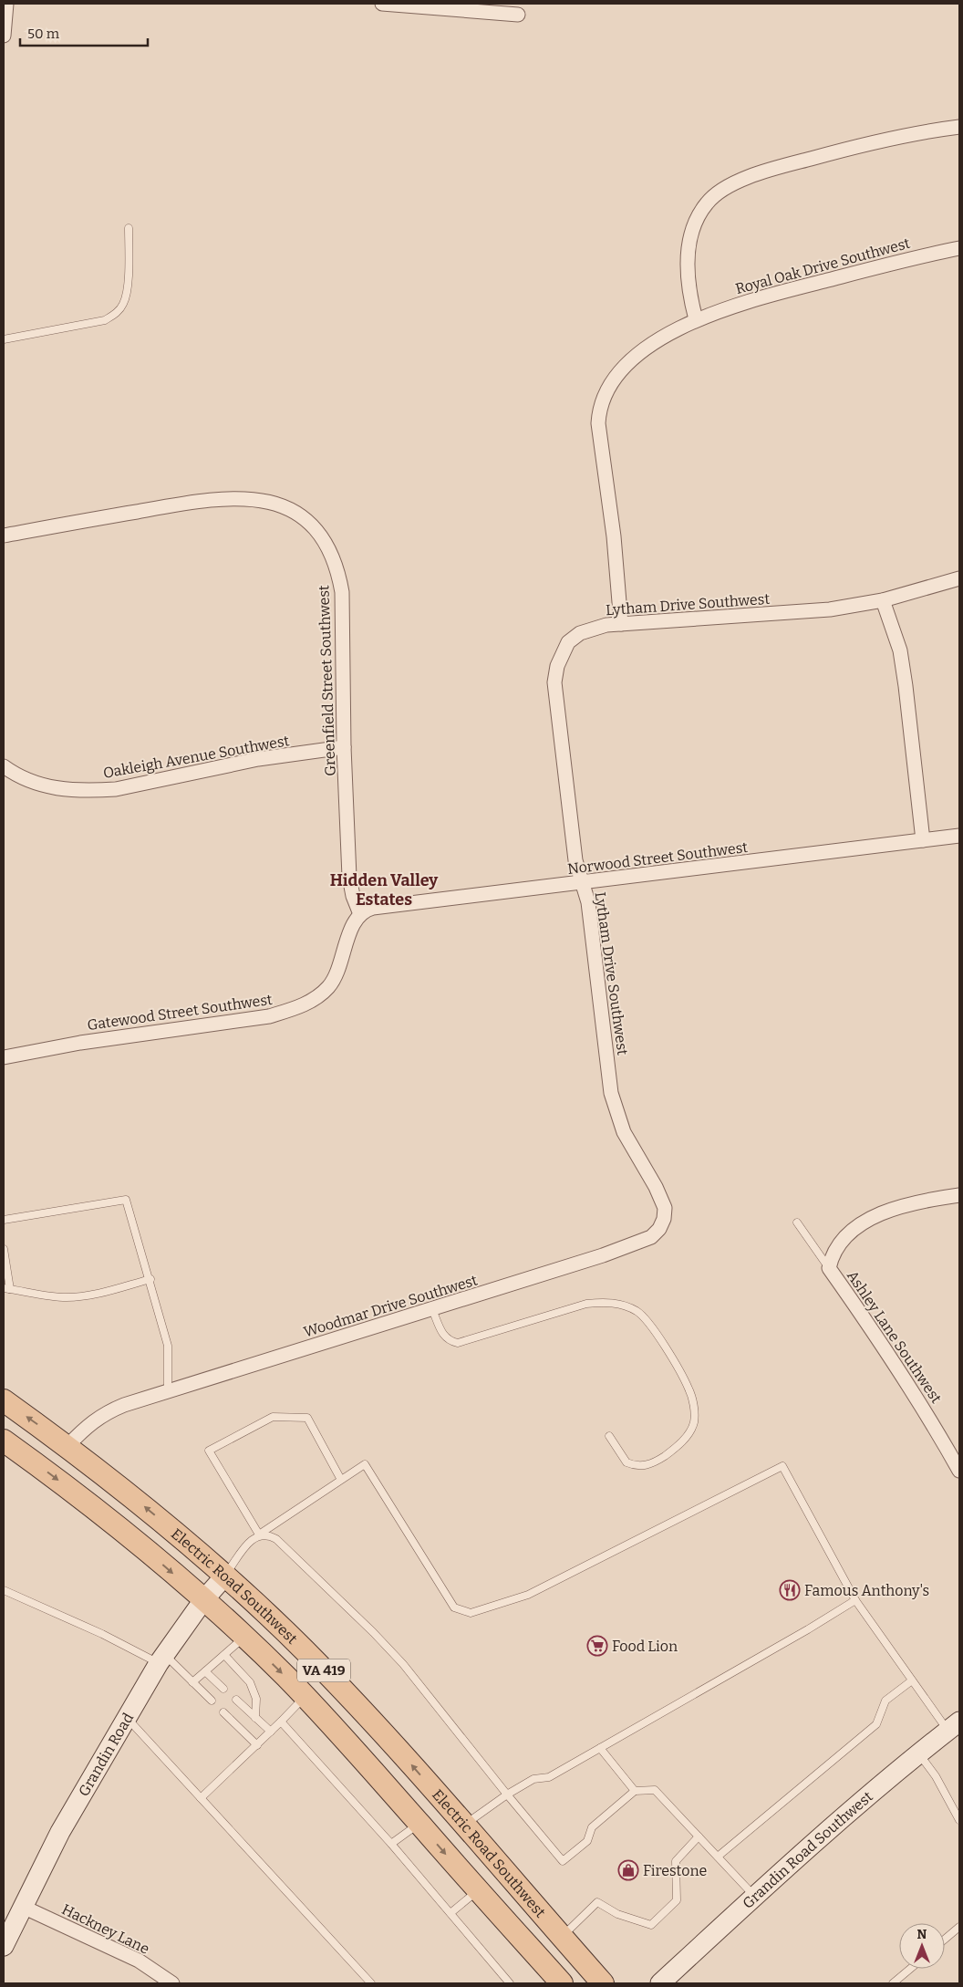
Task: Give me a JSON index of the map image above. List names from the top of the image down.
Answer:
{
  "streets": {
    "main road": ["Electric Road Southwest", "VA 419"],
    "street": [
      "Royal Oak Drive Southwest",
      "Lytham Drive Southwest",
      "Greenfield Street Southwest",
      "Oakleigh Avenue Southwest",
      "Norwood Street Southwest",
      "Gatewood Street Southwest",
      "Woodmar Drive Southwest",
      "Ashley Lane Southwest",
      "Grandin Road",
      "Grandin Road Southwest",
      "Hackney Lane"
    ]
  },
  "crossings": [
    ["Royal Oak Drive Southwest", "Lytham Drive Southwest"],
    ["Lytham Drive Southwest", "Norwood Street Southwest"],
    ["Lytham Drive Southwest", "Woodmar Drive Southwest"],
    ["Greenfield Street Southwest", "Oakleigh Avenue Southwest"],
    ["Greenfield Street Southwest", "Norwood Street Southwest"],
    ["Greenfield Street Southwest", "Gatewood Street Southwest"],
    ["Norwood Street Southwest", "Gatewood Street Southwest"],
    ["Woodmar Drive Southwest", "Electric Road Southwest"],
    ["Electric Road Southwest", "Grandin Road"],
    ["Grandin Road", "Hackney Lane"]
  ],
  "districts": ["Hidden Valley Estates"],
  "places": {
    "restaurant": ["Famous Anthony's"],
    "supermarket": ["Food Lion"],
    "shop": ["Firestone"]
  },
  "scale_bar": "50 m",
  "north": "top"
}
